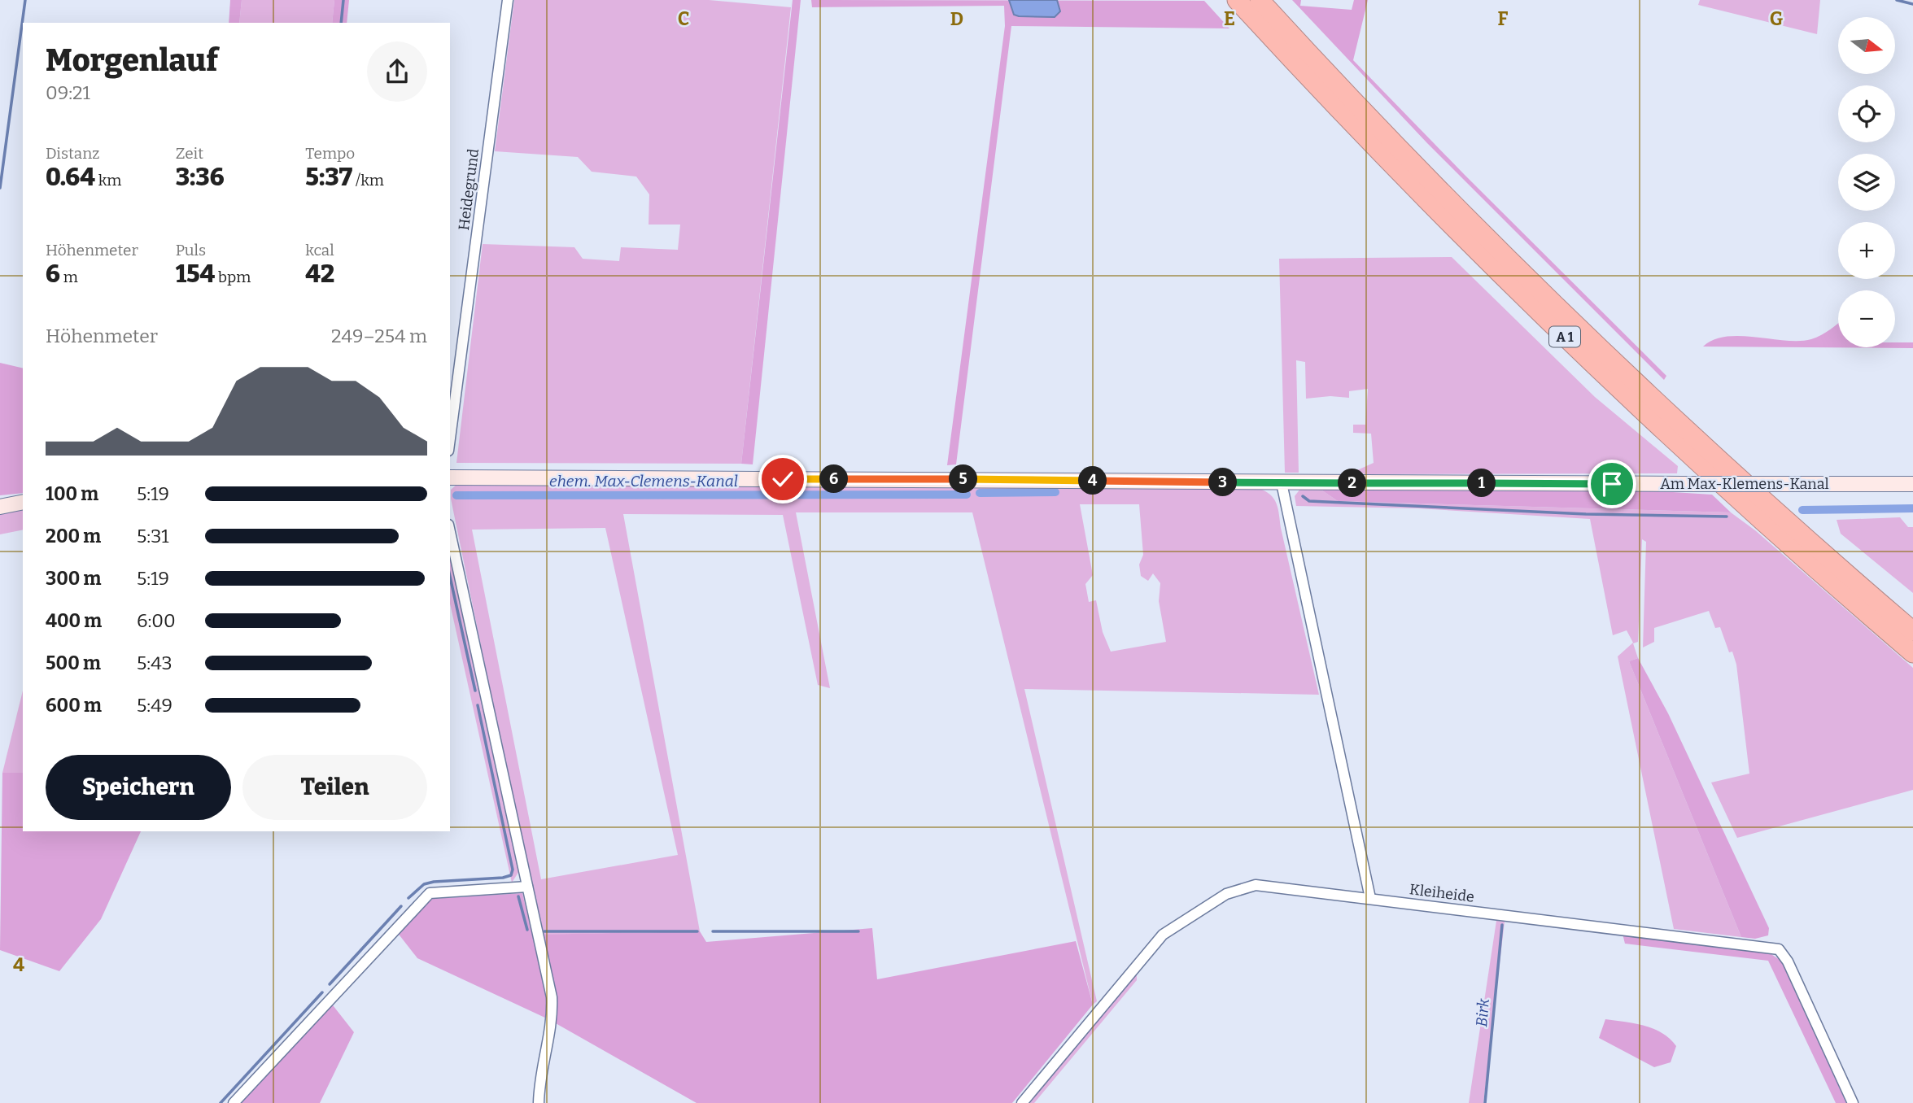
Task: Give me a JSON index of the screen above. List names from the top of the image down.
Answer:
{
  "streets": {
    "highway": ["A 1"],
    "main road": ["Am Max-Klemens-Kanal"],
    "street": ["Heidegrund", "Kleiheide"]
  },
  "water": ["ehem. Max-Clemens-Kanal", "Birk"],
  "north": "right",
  "page": {
    "map_buttons": ["+", "−"],
    "heading": ["Morgenlauf", "09:21"],
    "stats": [
      ["Distanz", "0.64 km"],
      ["Zeit", "3:36"],
      ["Tempo", "5:37 /km"],
      ["Höhenmeter", "6 m"],
      ["Puls", "154 bpm"],
      ["kcal", "42"]
    ],
    "chart": ["Höhenmeter", "249–254 m"],
    "pins": [
      "5",
      "6",
      "4",
      "3",
      "1",
      "2"
    ],
    "list": [
      {
        "name": "100 m",
        "note": "5:19"
      },
      {
        "name": "200 m",
        "note": "5:31"
      },
      {
        "name": "300 m",
        "note": "5:19"
      },
      {
        "name": "400 m",
        "note": "6:00"
      },
      {
        "name": "500 m",
        "note": "5:43"
      },
      {
        "name": "600 m",
        "note": "5:49"
      }
    ],
    "buttons": ["Speichern", "Teilen"]
  },
  "grid": {
    "columns": [
      "C",
      "D",
      "E",
      "F",
      "G"
    ],
    "rows": ["4"]
  }
}
